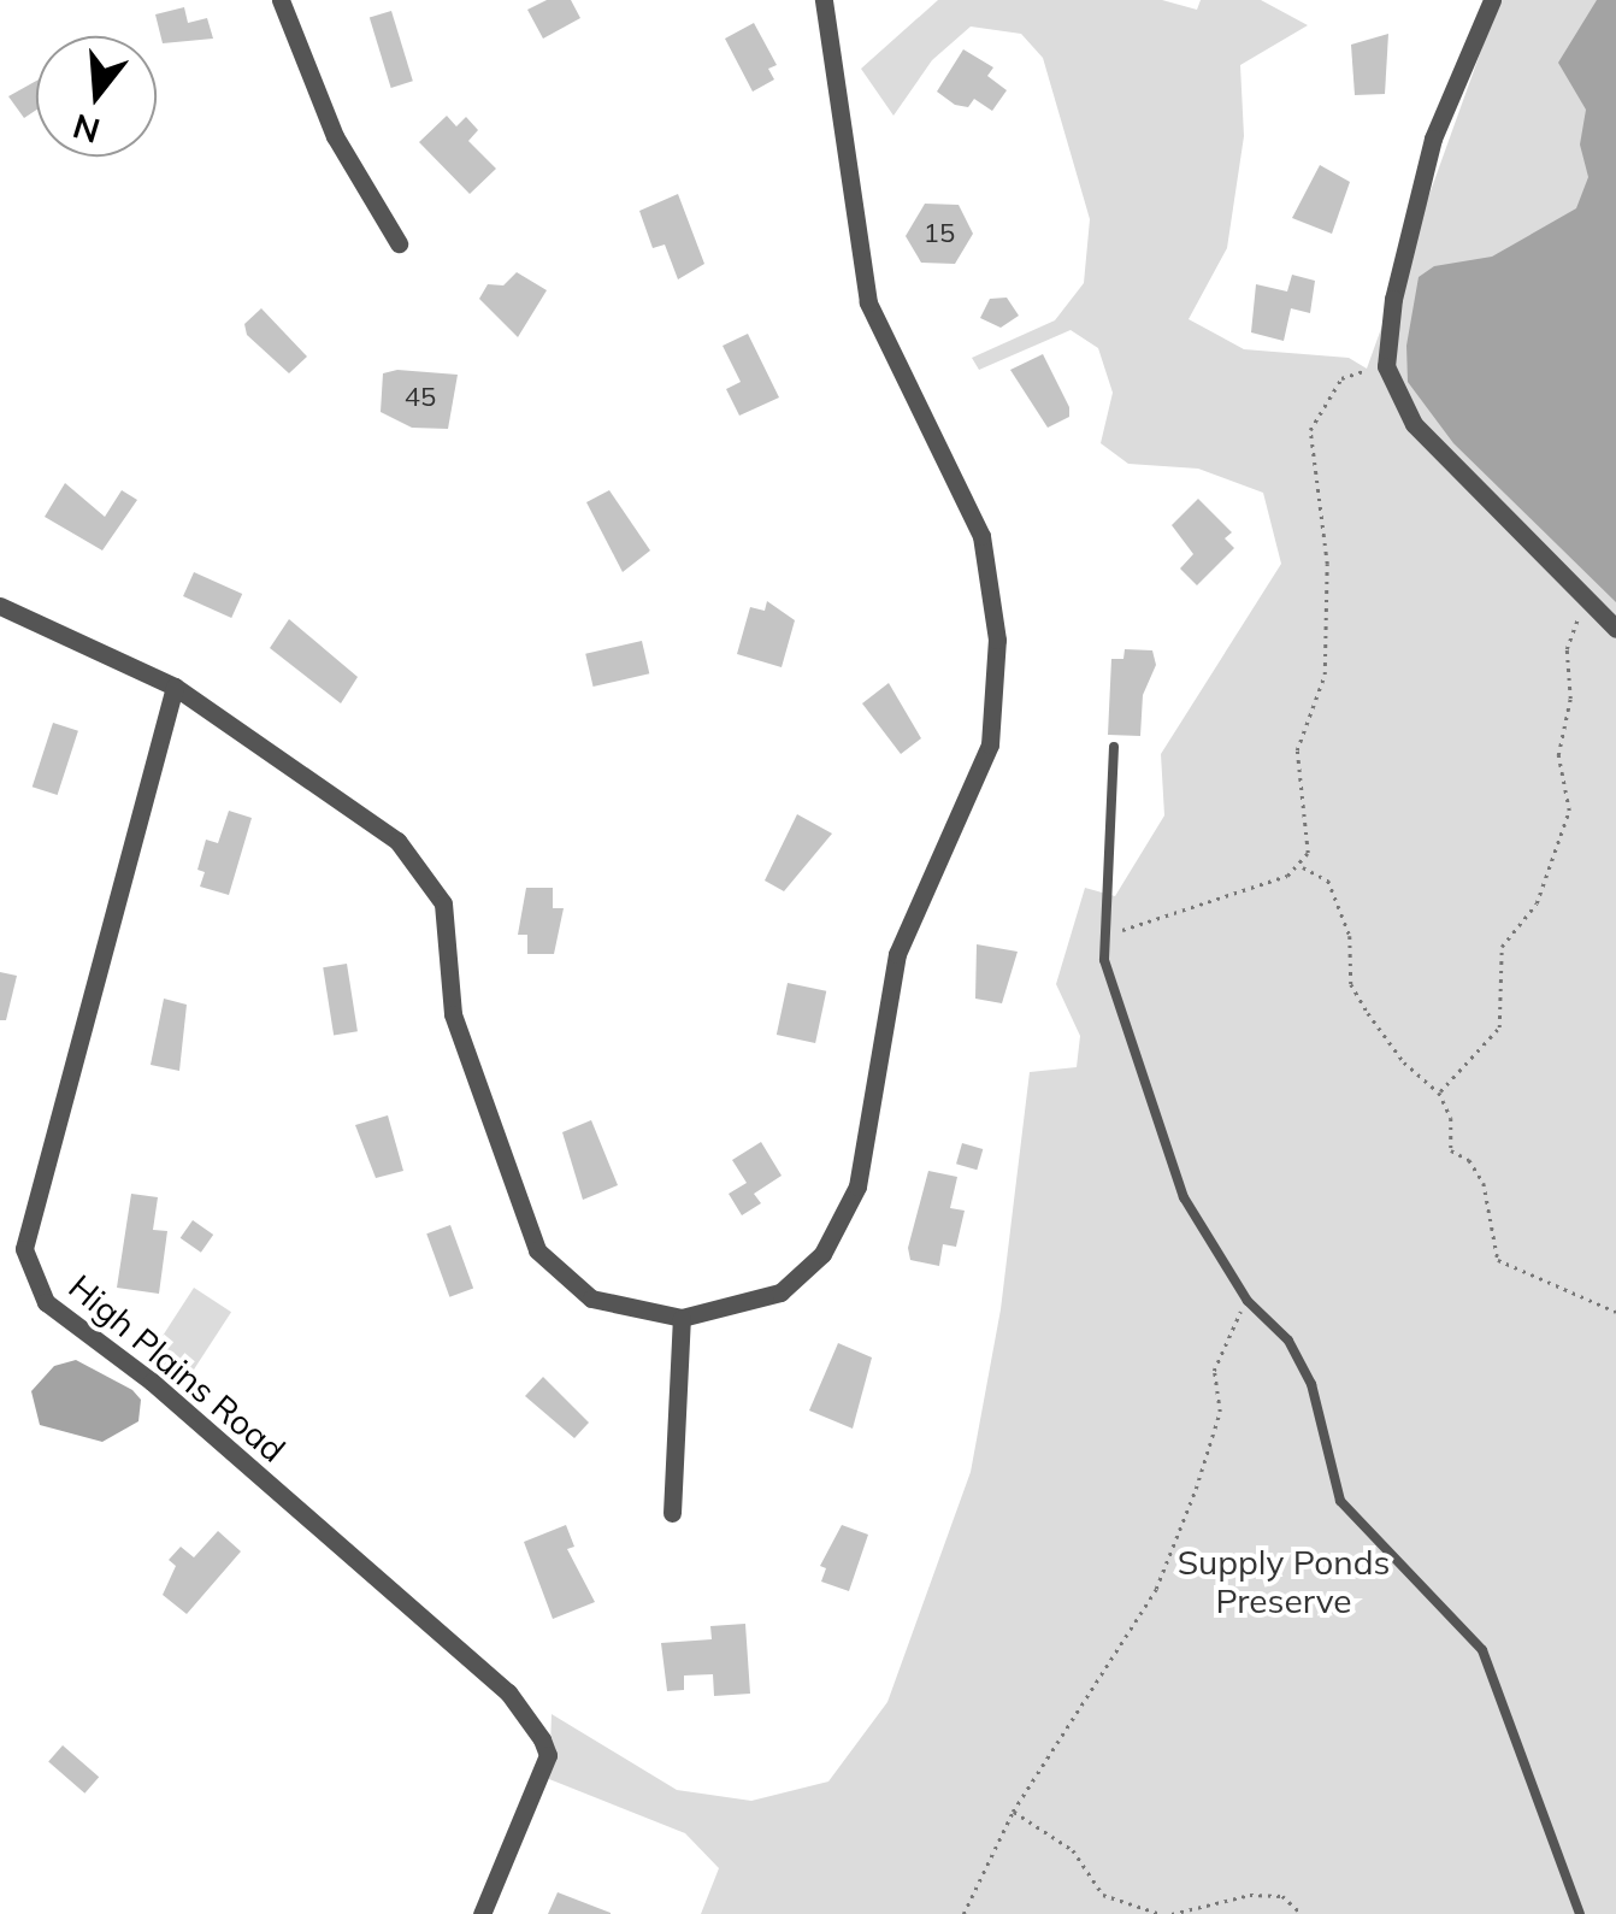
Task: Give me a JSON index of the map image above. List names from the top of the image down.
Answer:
{
  "streets": {
    "street": ["High Plains Road"]
  },
  "parks": ["Supply Ponds Preserve"],
  "house_numbers": ["15", "45"],
  "north": "bottom"
}
